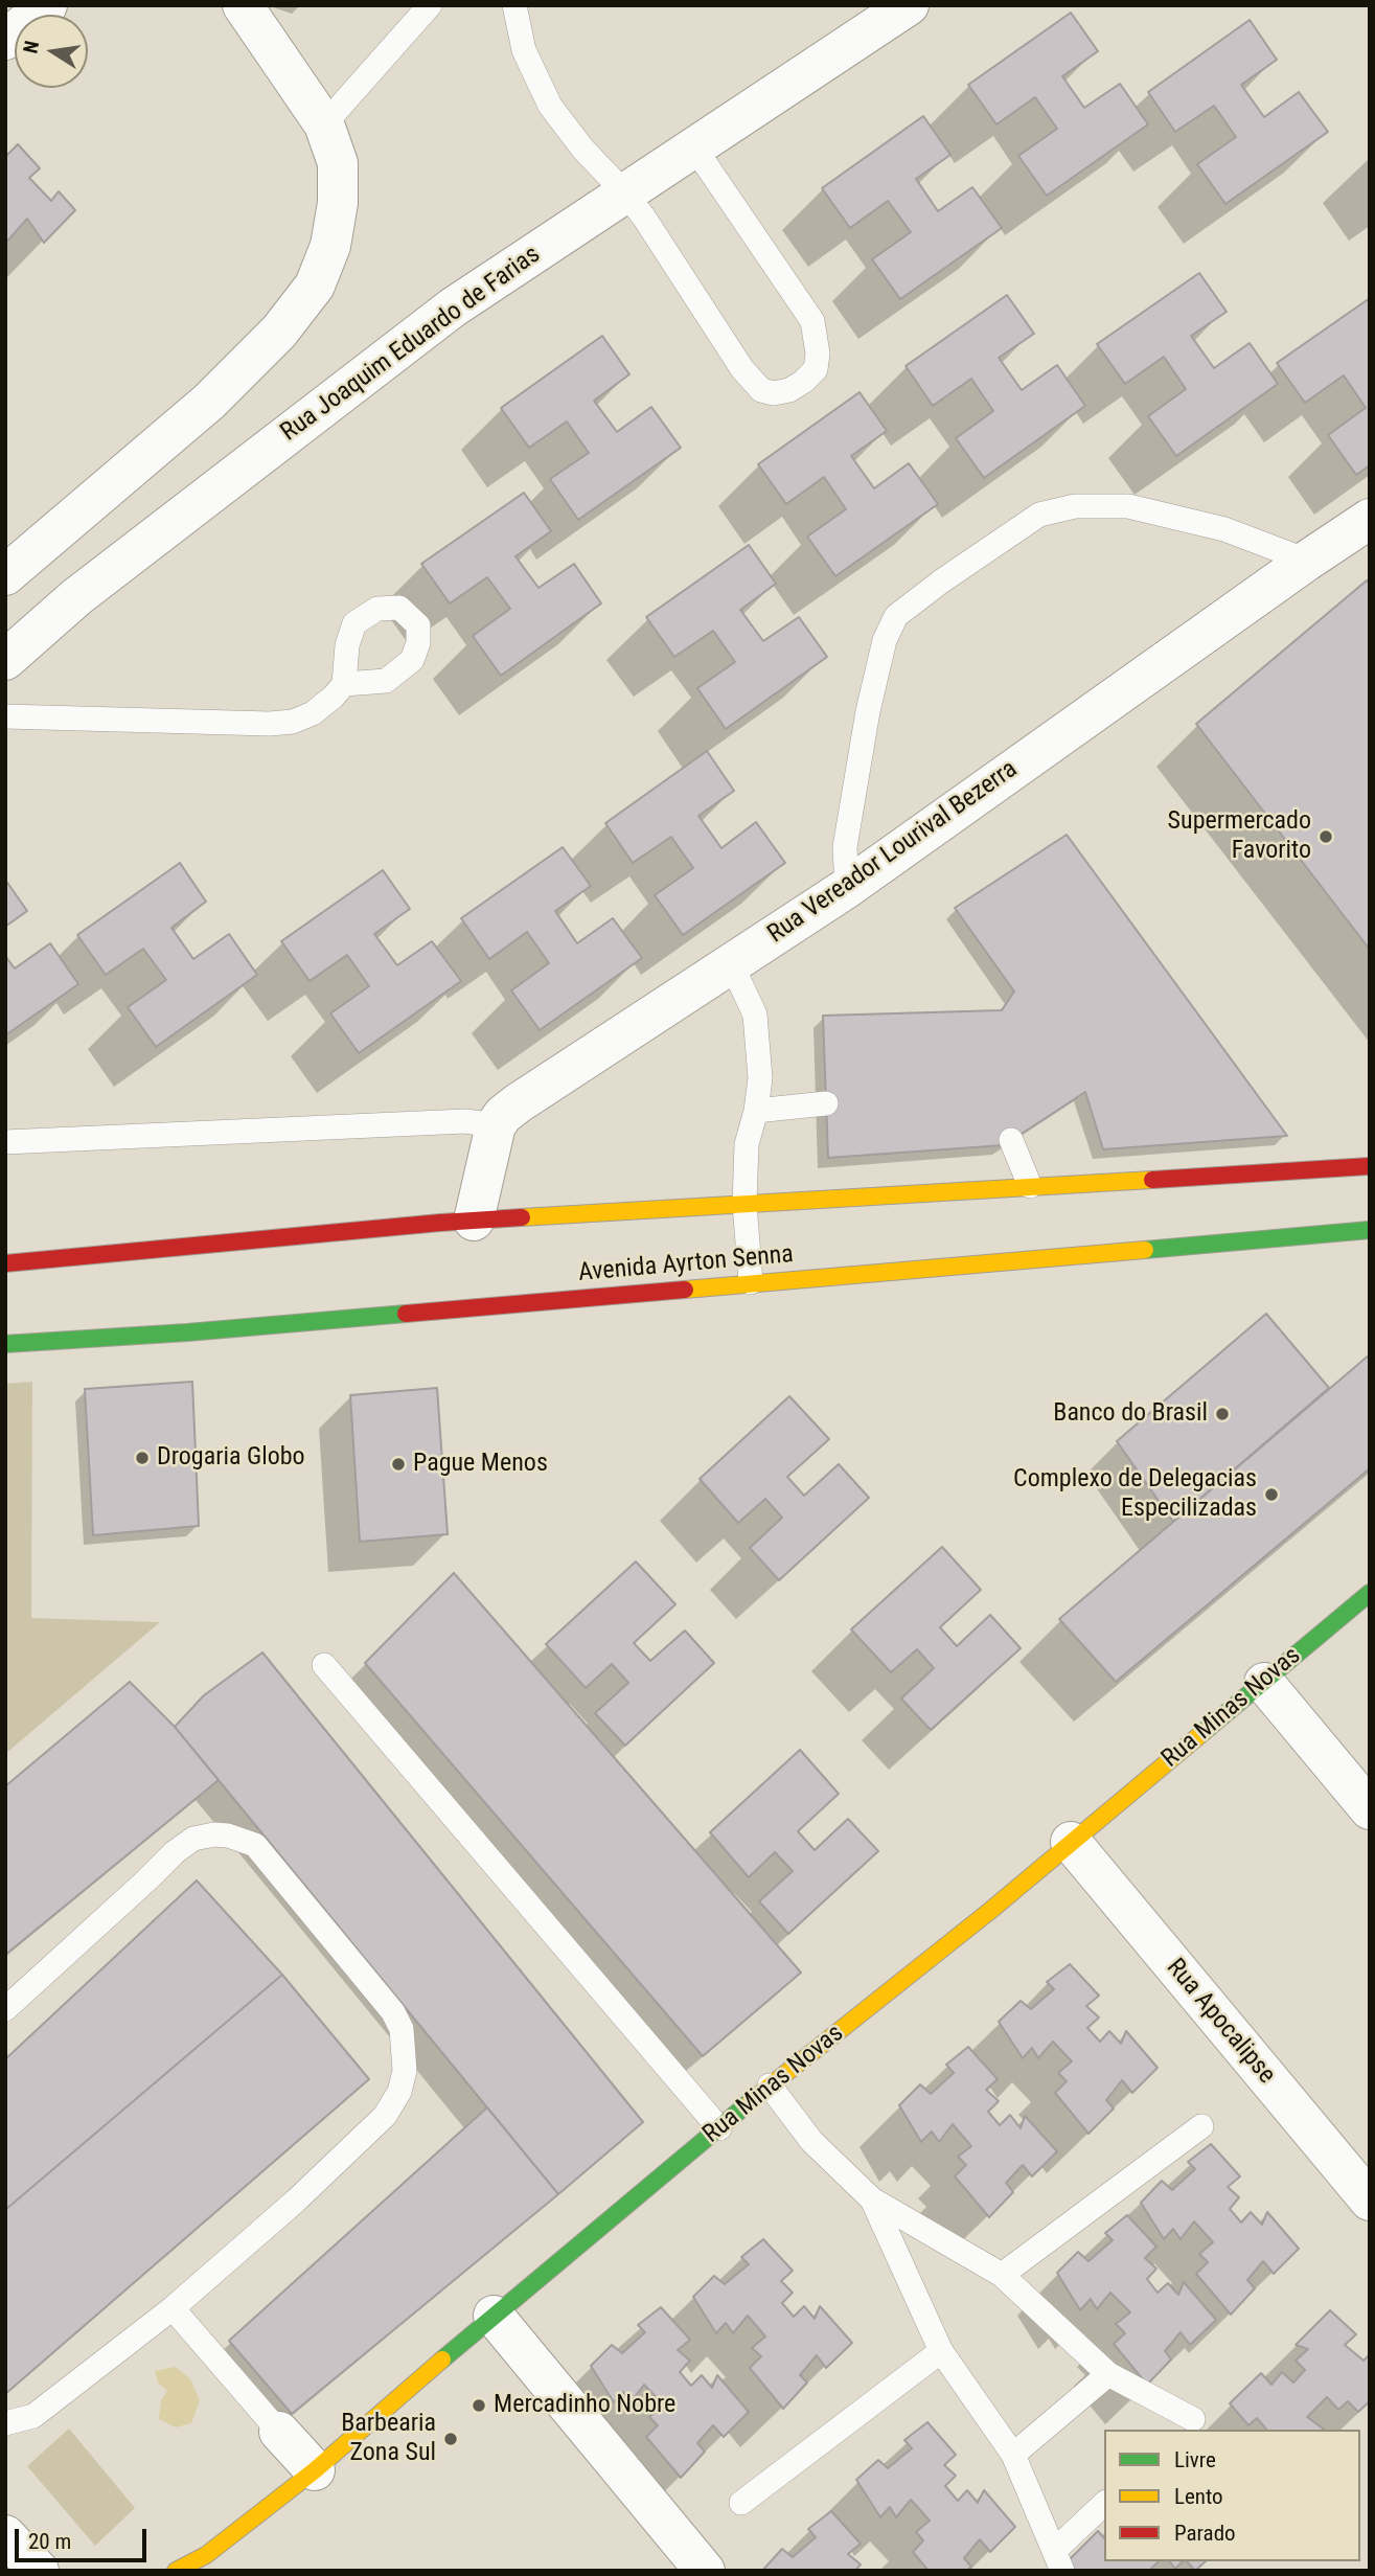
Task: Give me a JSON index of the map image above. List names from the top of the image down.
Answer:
{
  "streets": {
    "main road": ["Avenida Ayrton Senna", "Rua Minas Novas"],
    "street": ["Rua Joaquim Eduardo de Farias", "Rua Vereador Lourival Bezerra", "Rua Apocalipse"]
  },
  "crossings": [
    ["Rua Minas Novas", "Rua Apocalipse"]
  ],
  "places": [
    "Supermercado Favorito",
    "Banco do Brasil",
    "Drogaria Globo",
    "Pague Menos",
    "Complexo de Delegacias Especilizadas",
    "Mercadinho Nobre",
    "Barbearia Zona Sul"
  ],
  "legend": ["Livre", "Lento", "Parado"],
  "scale_bar": "20 m",
  "north": "left"
}
